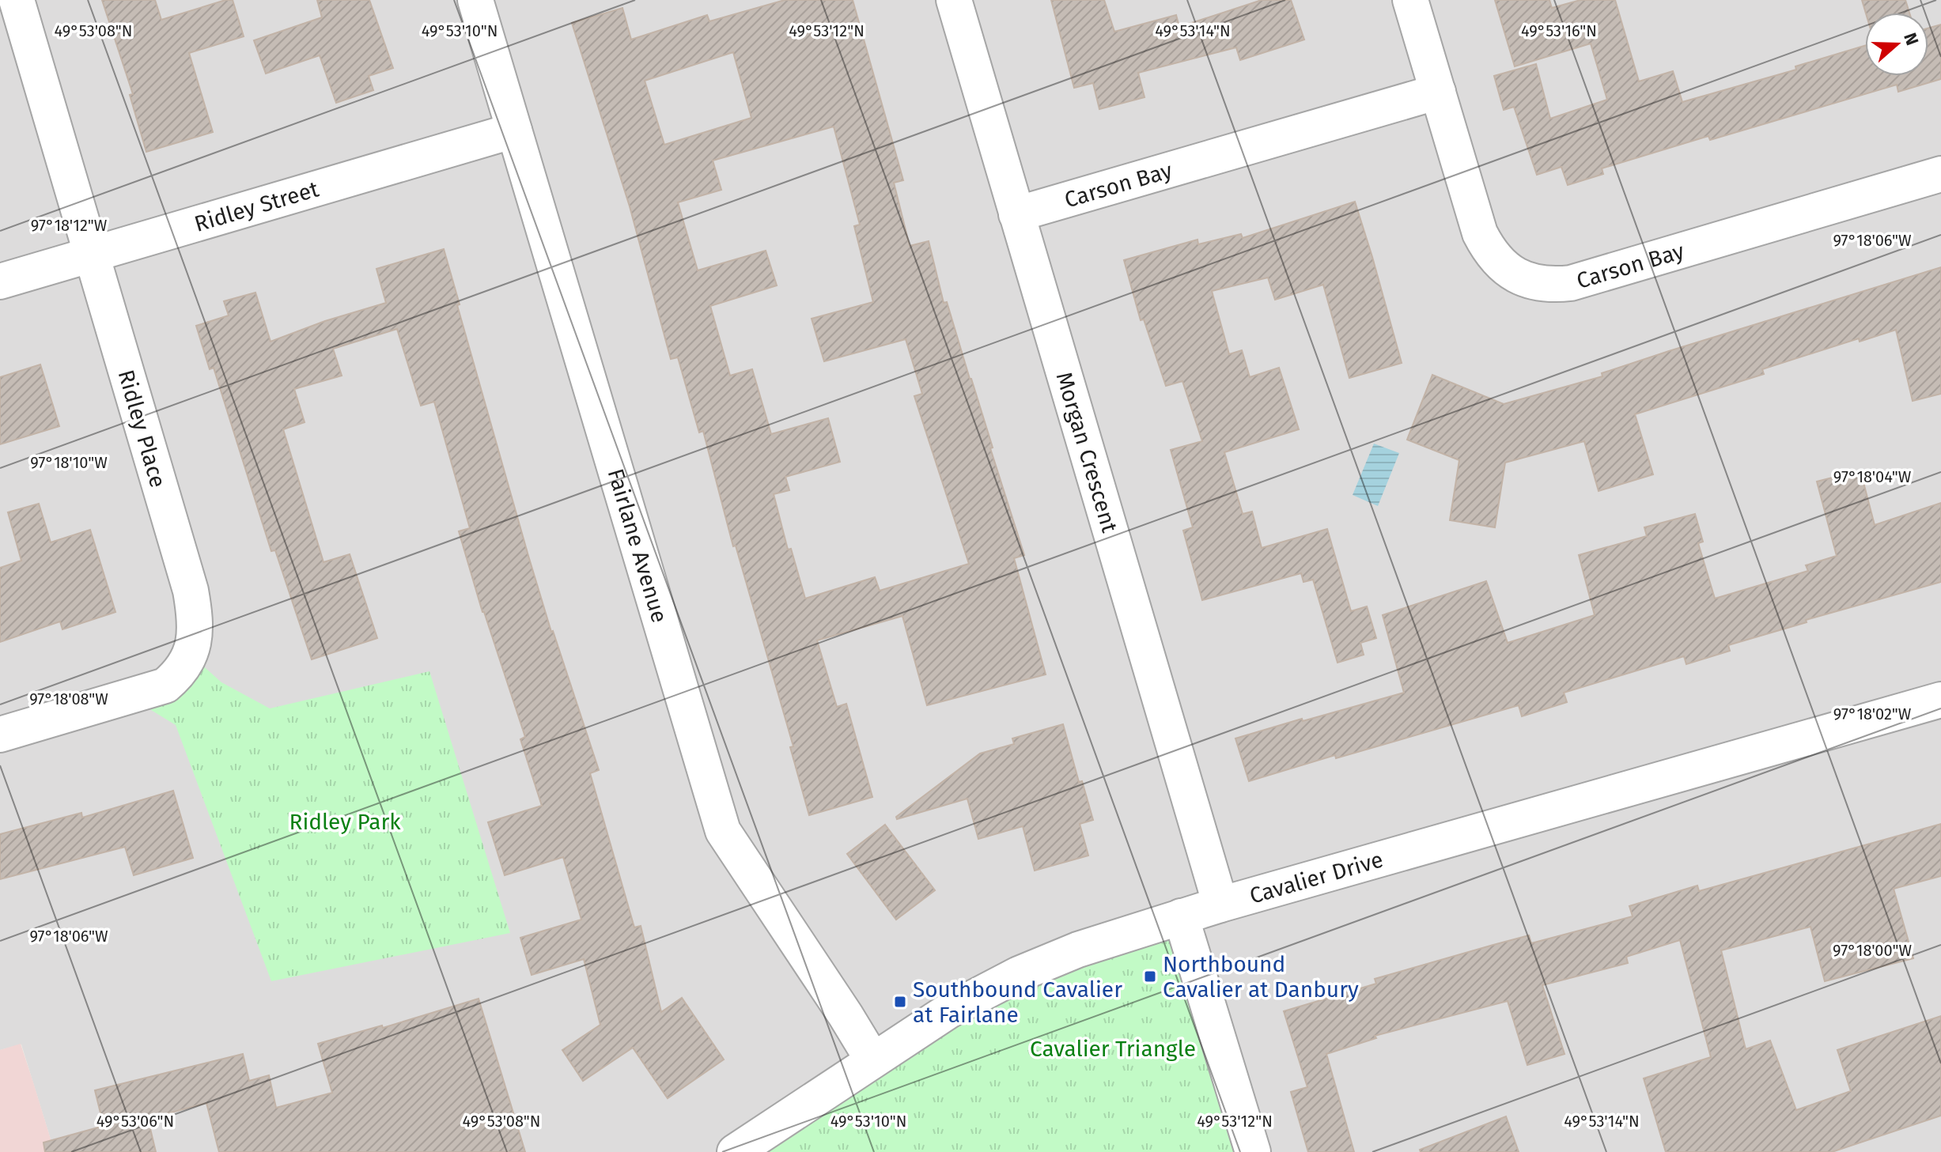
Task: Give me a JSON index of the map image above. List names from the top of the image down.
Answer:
{
  "streets": {
    "street": [
      "Carson Bay",
      "Ridley Street",
      "Ridley Place",
      "Morgan Crescent",
      "Fairlane Avenue",
      "Cavalier Drive"
    ]
  },
  "crossings": [
    ["Carson Bay", "Morgan Crescent"],
    ["Ridley Street", "Ridley Place"],
    ["Ridley Street", "Fairlane Avenue"],
    ["Morgan Crescent", "Cavalier Drive"],
    ["Fairlane Avenue", "Cavalier Drive"]
  ],
  "parks": ["Ridley Park", "Cavalier Triangle"],
  "places": {
    "transit": ["Northbound Cavalier at Danbury", "Southbound Cavalier at Fairlane"]
  },
  "north": "right",
  "coordinates": [
    "49°53'08\"N",
    "49°53'10\"N",
    "49°53'12\"N",
    "49°53'14\"N",
    "49°53'16\"N",
    "97°18'12\"W",
    "97°18'06\"W",
    "97°18'10\"W",
    "97°18'04\"W",
    "97°18'08\"W",
    "97°18'02\"W",
    "97°18'00\"W",
    "49°53'06\"N"
  ]
}
